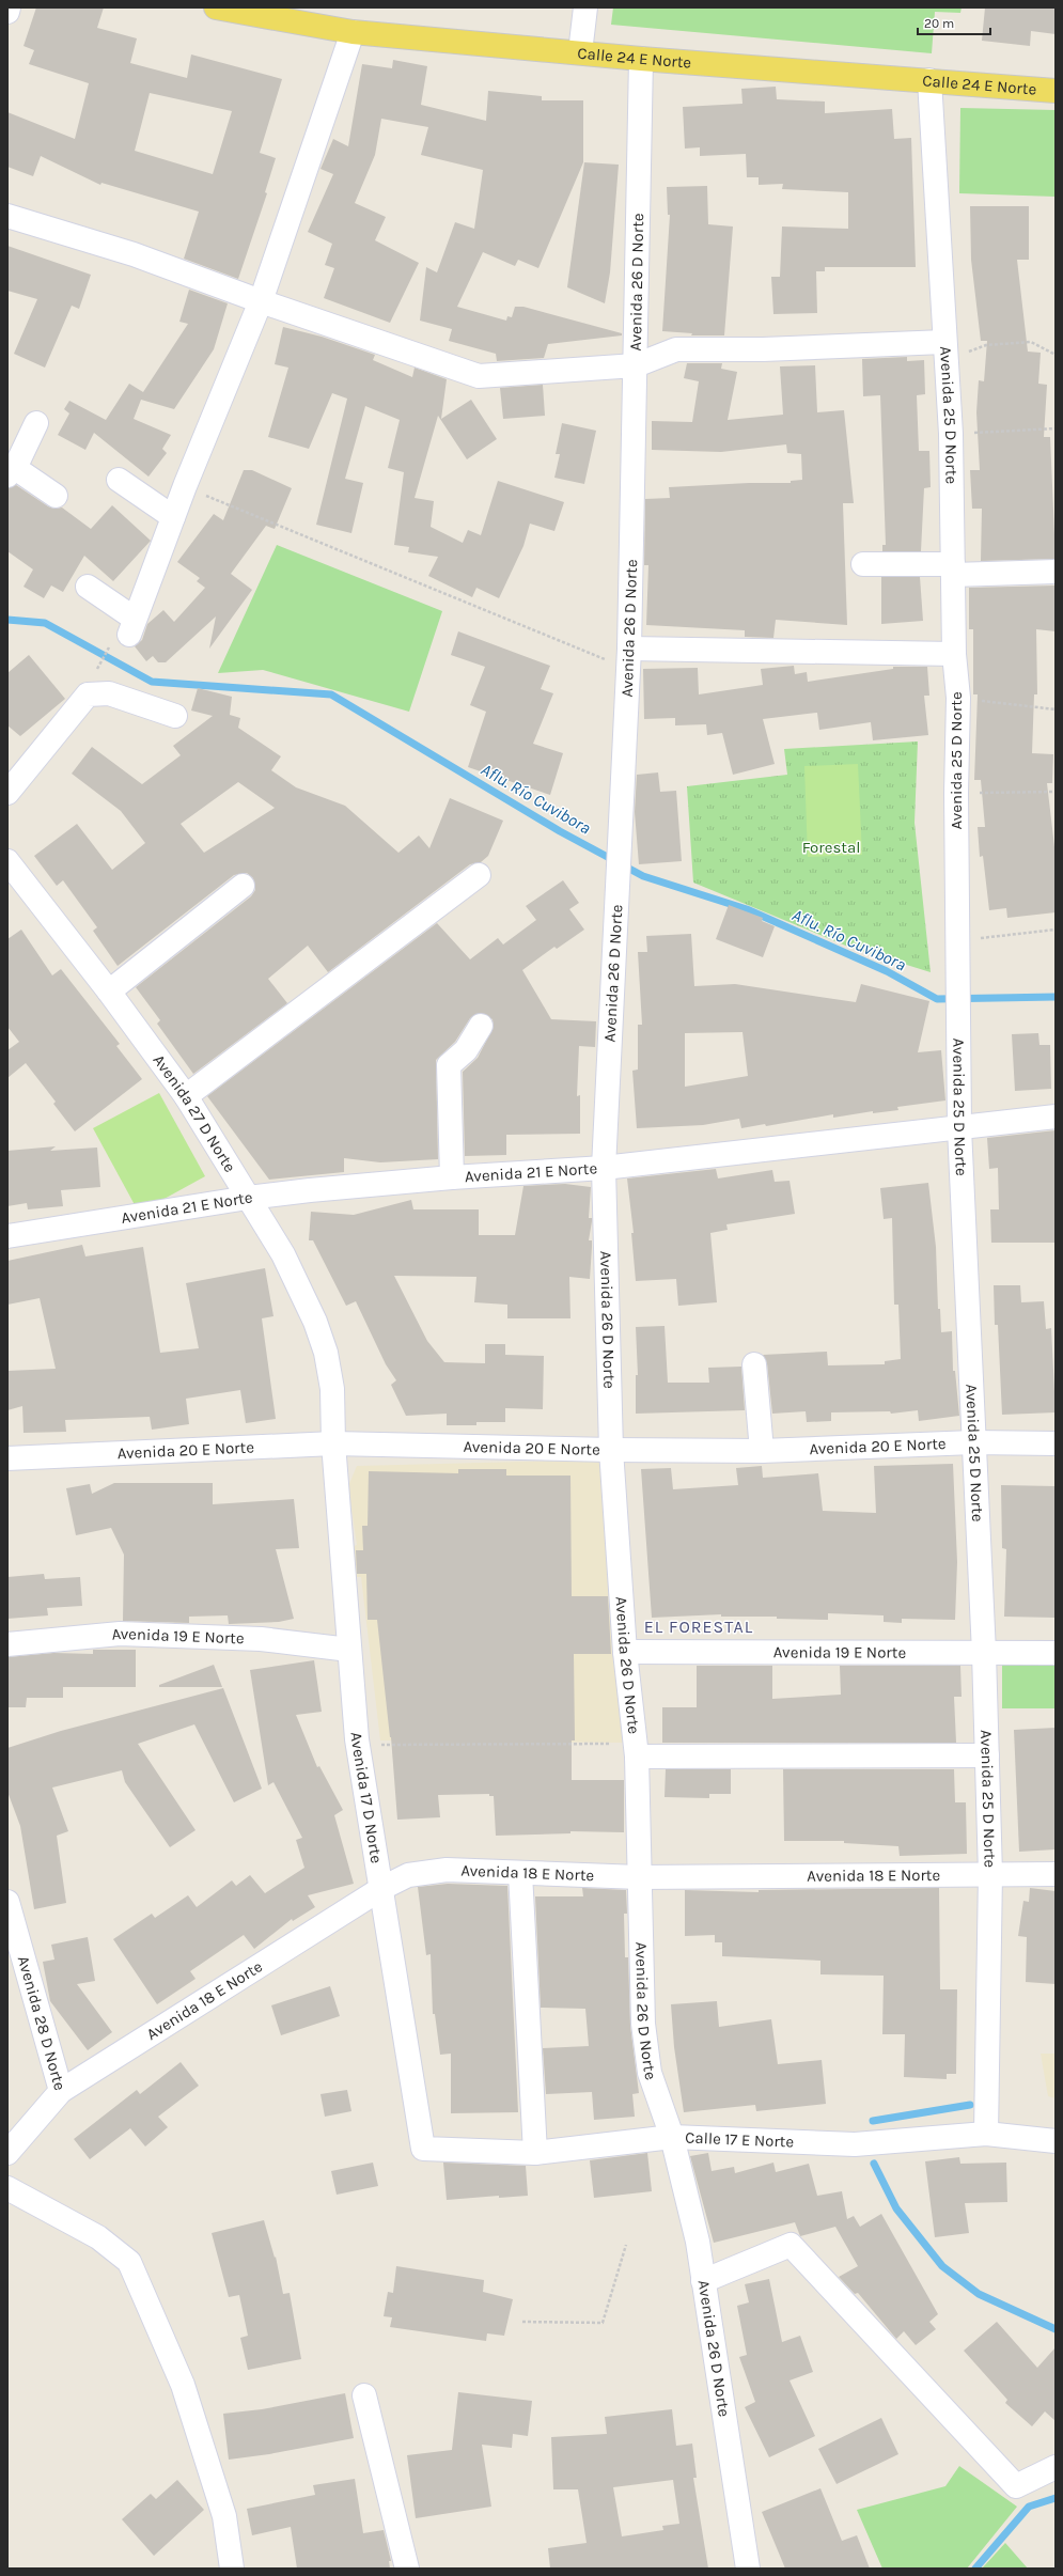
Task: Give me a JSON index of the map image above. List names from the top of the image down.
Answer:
{
  "streets": {
    "main road": ["Calle 24 E Norte"],
    "street": [
      "Avenida 26 D Norte",
      "Avenida 25 D Norte",
      "Avenida 27 D Norte",
      "Avenida 21 E Norte",
      "Avenida 20 E Norte",
      "Avenida 19 E Norte",
      "Avenida 17 D Norte",
      "Avenida 18 E Norte",
      "Avenida 28 D Norte",
      "Calle 17 E Norte"
    ]
  },
  "crossings": [
    ["Calle 24 E Norte", "Avenida 26 D Norte"],
    ["Calle 24 E Norte", "Avenida 25 D Norte"],
    ["Avenida 26 D Norte", "Avenida 21 E Norte"],
    ["Avenida 26 D Norte", "Avenida 20 E Norte"],
    ["Avenida 26 D Norte", "Avenida 19 E Norte"],
    ["Avenida 26 D Norte", "Avenida 18 E Norte"],
    ["Avenida 26 D Norte", "Calle 17 E Norte"],
    ["Avenida 25 D Norte", "Avenida 21 E Norte"],
    ["Avenida 25 D Norte", "Avenida 20 E Norte"],
    ["Avenida 25 D Norte", "Avenida 19 E Norte"],
    ["Avenida 25 D Norte", "Avenida 18 E Norte"],
    ["Avenida 25 D Norte", "Calle 17 E Norte"],
    ["Avenida 27 D Norte", "Avenida 21 E Norte"],
    ["Avenida 27 D Norte", "Avenida 20 E Norte"],
    ["Avenida 27 D Norte", "Avenida 17 D Norte"],
    ["Avenida 20 E Norte", "Avenida 17 D Norte"],
    ["Avenida 19 E Norte", "Avenida 17 D Norte"],
    ["Avenida 17 D Norte", "Avenida 18 E Norte"],
    ["Avenida 17 D Norte", "Calle 17 E Norte"],
    ["Avenida 18 E Norte", "Avenida 28 D Norte"]
  ],
  "districts": ["EL FORESTAL"],
  "water": ["Aflu. Río Cuvibora"],
  "parks": ["Forestal"],
  "scale_bar": "20 m"
}
